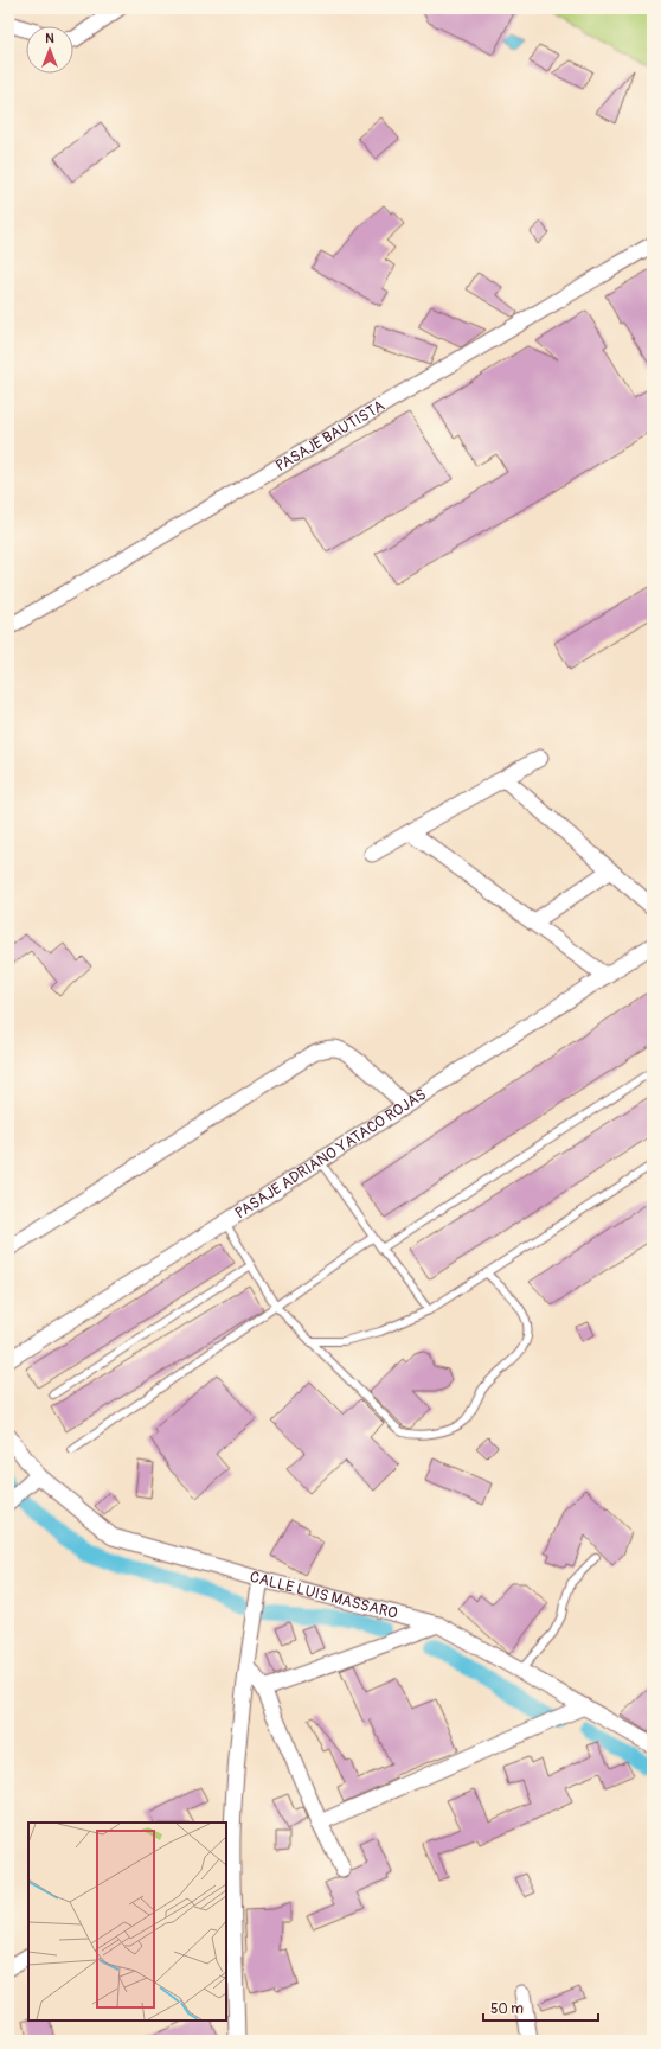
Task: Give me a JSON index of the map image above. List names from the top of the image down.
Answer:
{
  "streets": {
    "street": ["PASAJE BAUTISTA", "PASAJE ADRIANO YATACO ROJAS", "CALLE LUIS MASSARO"]
  },
  "scale_bar": "50 m",
  "north": "top"
}
